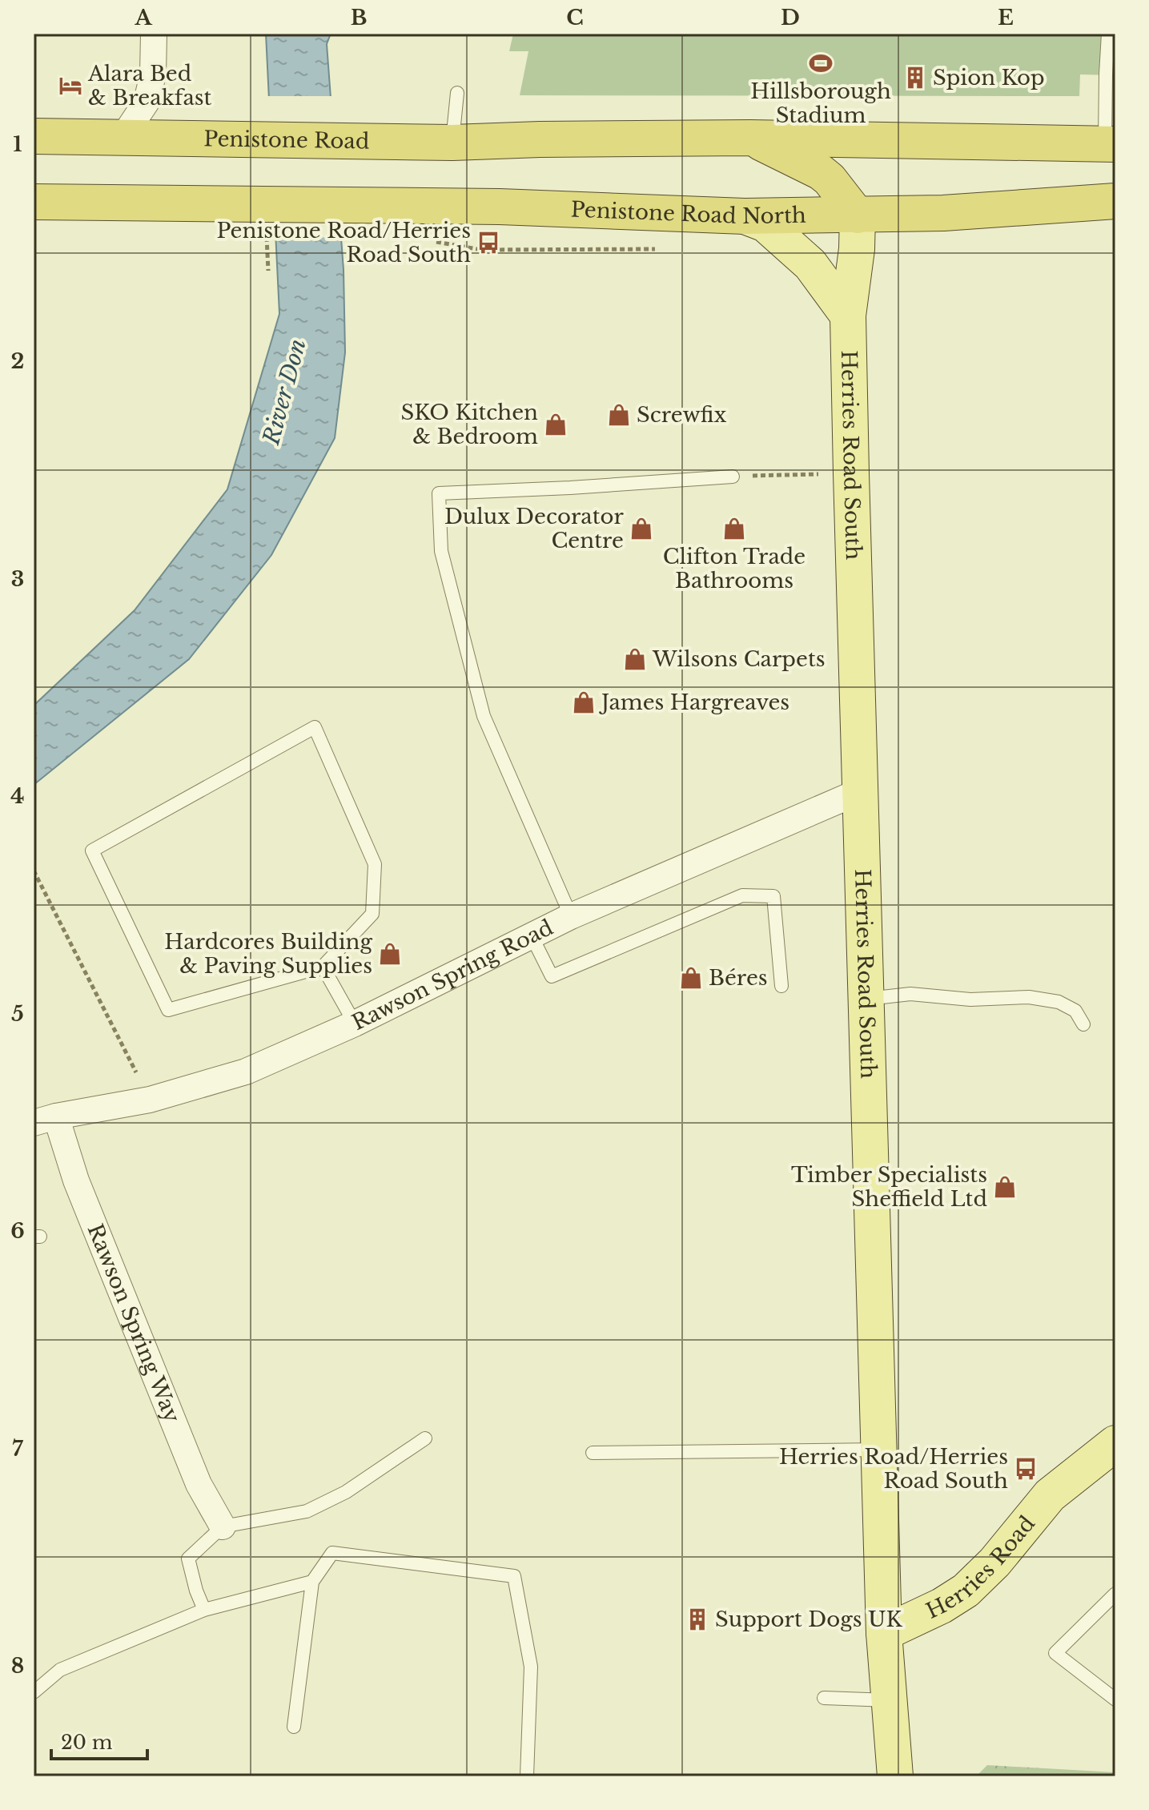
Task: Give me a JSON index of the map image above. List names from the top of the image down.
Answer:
{
  "streets": {
    "highway": ["Penistone Road", "Penistone Road North"],
    "main road": ["Herries Road South", "Herries Road"],
    "street": ["Rawson Spring Road", "Rawson Spring Way"]
  },
  "crossings": [
    ["Penistone Road North", "Herries Road South"],
    ["Herries Road South", "Rawson Spring Road"],
    ["Herries Road South", "Herries Road"],
    ["Rawson Spring Road", "Rawson Spring Way"]
  ],
  "water": ["River Don"],
  "places": {
    "sports": ["Hillsborough Stadium"],
    "building": ["Spion Kop", "Support Dogs UK"],
    "hotel": ["Alara Bed & Breakfast"],
    "bus stop": ["Penistone Road/Herries Road South", "Herries Road/Herries Road South"],
    "shop": [
      "Screwfix",
      "SKO Kitchen & Bedroom",
      "Dulux Decorator Centre",
      "Clifton Trade Bathrooms",
      "Wilsons Carpets",
      "James Hargreaves",
      "Hardcores Building & Paving Supplies",
      "Béres",
      "Timber Specialists Sheffield Ltd"
    ]
  },
  "scale_bar": "20 m",
  "grid": {
    "columns": [
      "A",
      "B",
      "C",
      "D",
      "E"
    ],
    "rows": [
      "1",
      "2",
      "3",
      "4",
      "5",
      "6",
      "7",
      "8"
    ]
  }
}
